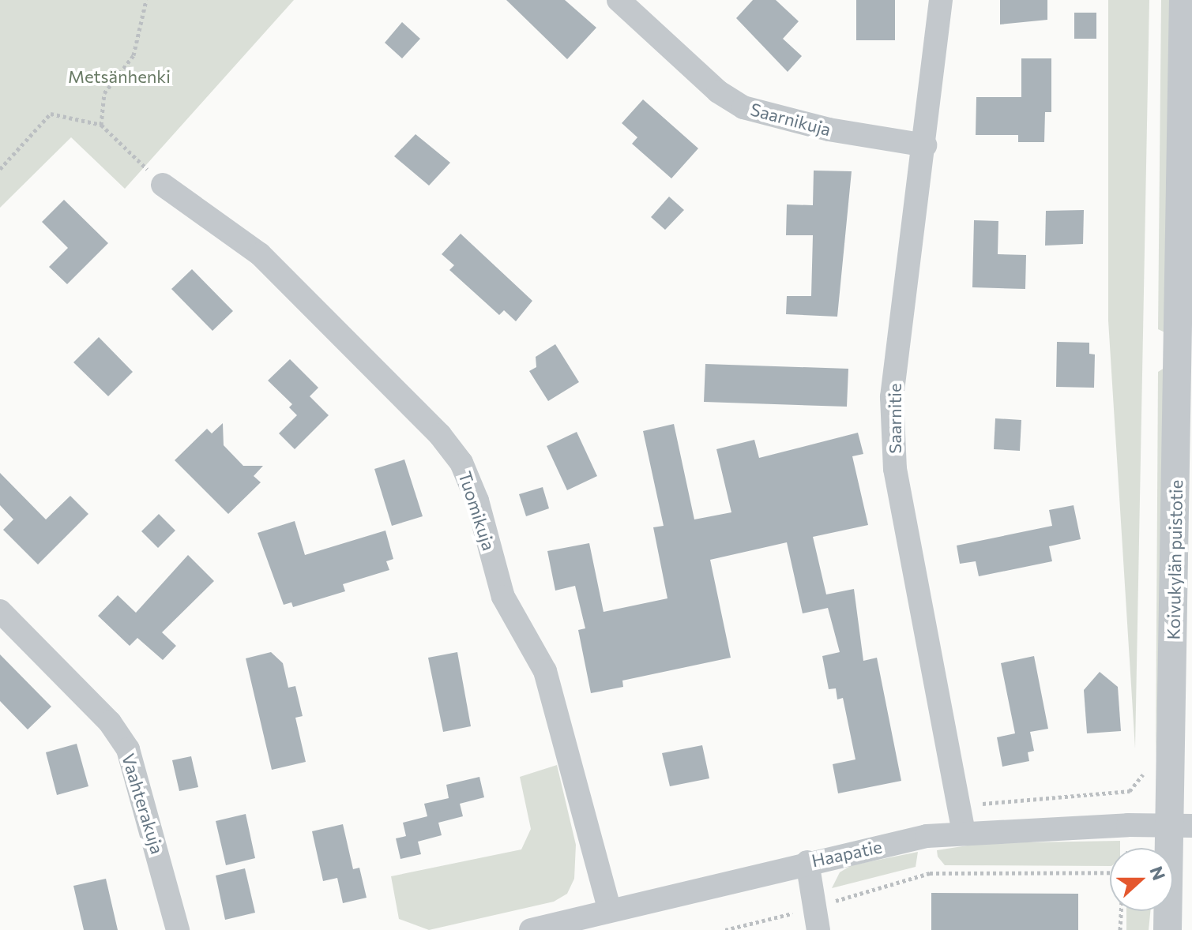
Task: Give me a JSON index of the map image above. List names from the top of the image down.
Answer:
{
  "streets": {
    "street": [
      "Saarnikuja",
      "Saarnitie",
      "Tuomikuja",
      "Koivukylän puistotie",
      "Vaahterakuja",
      "Haapatie"
    ]
  },
  "crossings": [
    ["Saarnikuja", "Saarnitie"],
    ["Saarnitie", "Haapatie"],
    ["Tuomikuja", "Haapatie"],
    ["Koivukylän puistotie", "Haapatie"]
  ],
  "parks": ["Metsänhenki"],
  "north": "right"
}
